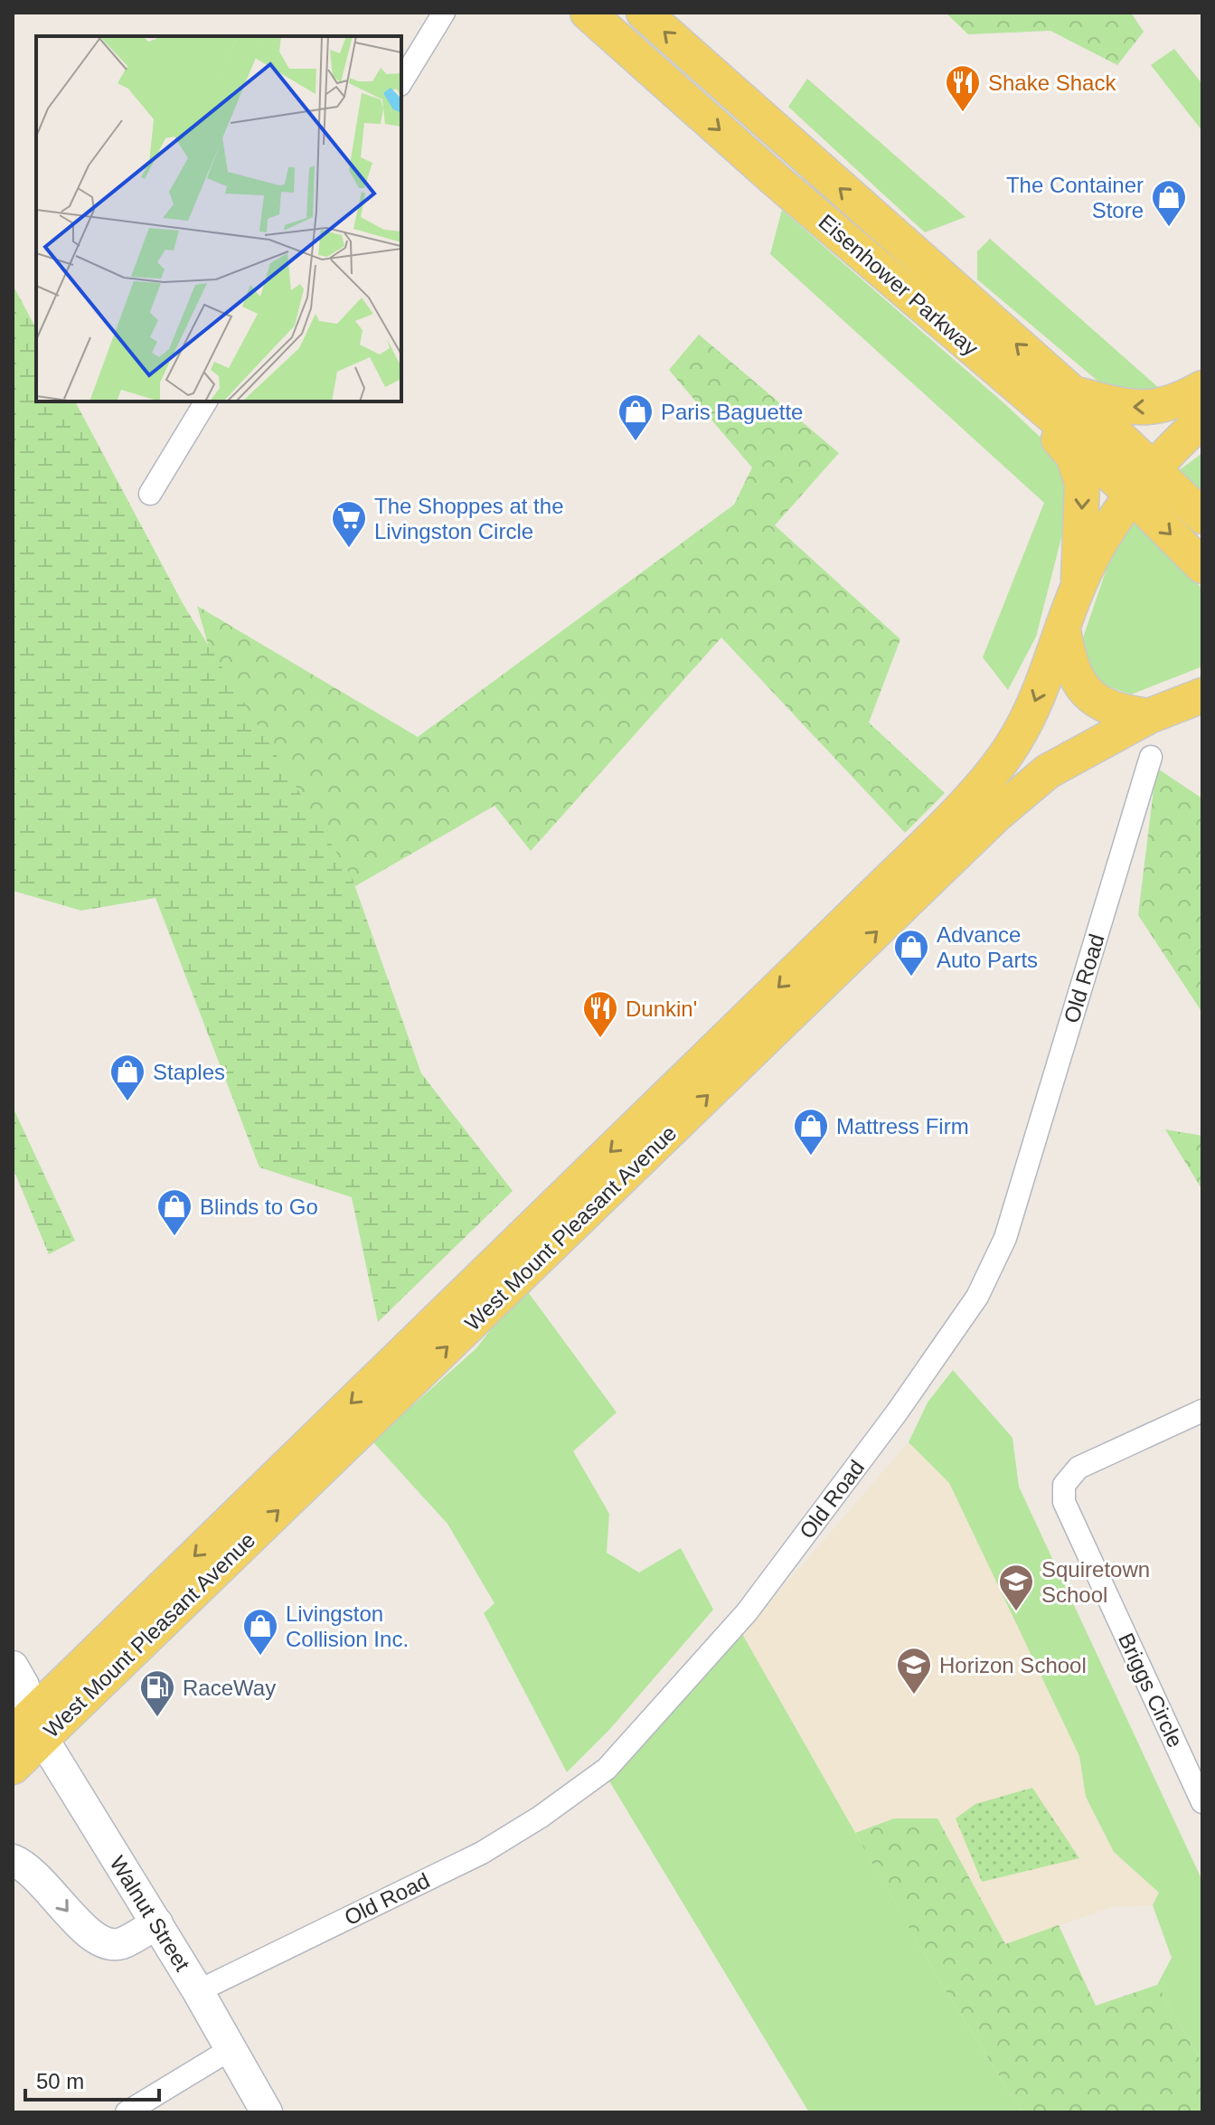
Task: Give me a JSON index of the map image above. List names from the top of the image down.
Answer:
{
  "streets": {
    "main road": ["Eisenhower Parkway", "West Mount Pleasant Avenue"],
    "street": ["Old Road", "Briggs Circle", "Walnut Street"]
  },
  "crossings": [
    ["Old Road", "Walnut Street"],
    ["West Mount Pleasant Avenue", "Walnut Street"]
  ],
  "places": {
    "restaurant": ["Shake Shack", "Dunkin'"],
    "shop": [
      "The Container Store",
      "Paris Baguette",
      "Advance Auto Parts",
      "Staples",
      "Mattress Firm",
      "Blinds to Go",
      "Livingston Collision Inc."
    ],
    "supermarket": ["The Shoppes at the Livingston Circle"],
    "school or university": ["Squiretown School", "Horizon School"],
    "fuel station": ["RaceWay"]
  },
  "scale_bar": "50 m"
}
